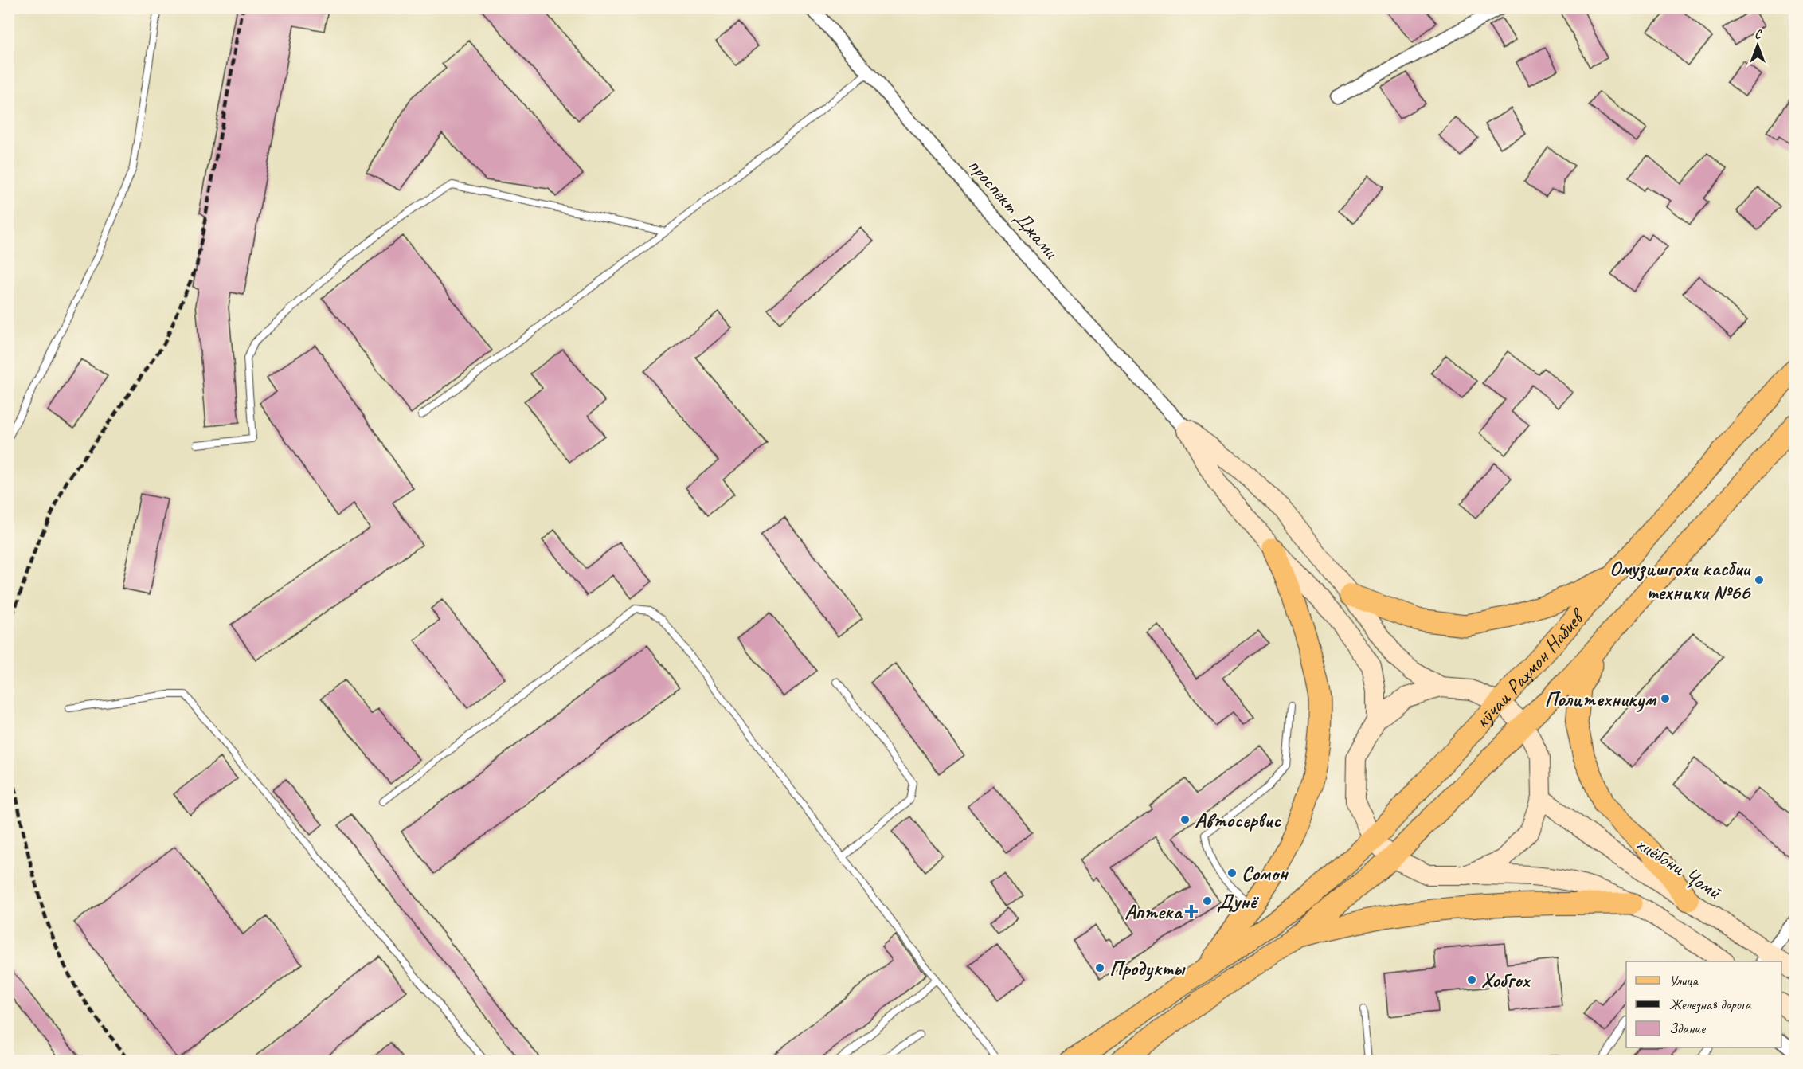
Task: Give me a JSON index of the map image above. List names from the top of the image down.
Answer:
{
  "streets": {
    "main road": ["кӯчаи Раҳмон Набиев", "хиёбони Ҷомӣ"],
    "street": ["проспект Джами"]
  },
  "places": {
    "other": [
      "Омузишгохи касбии техники №66",
      "Политехникум",
      "Автосервис",
      "Сомон",
      "Дунё",
      "Продукты",
      "Хобгох"
    ],
    "health": ["Аптека"]
  },
  "legend": ["Улица", "Железная дорога", "Здание"],
  "north": "top"
}
